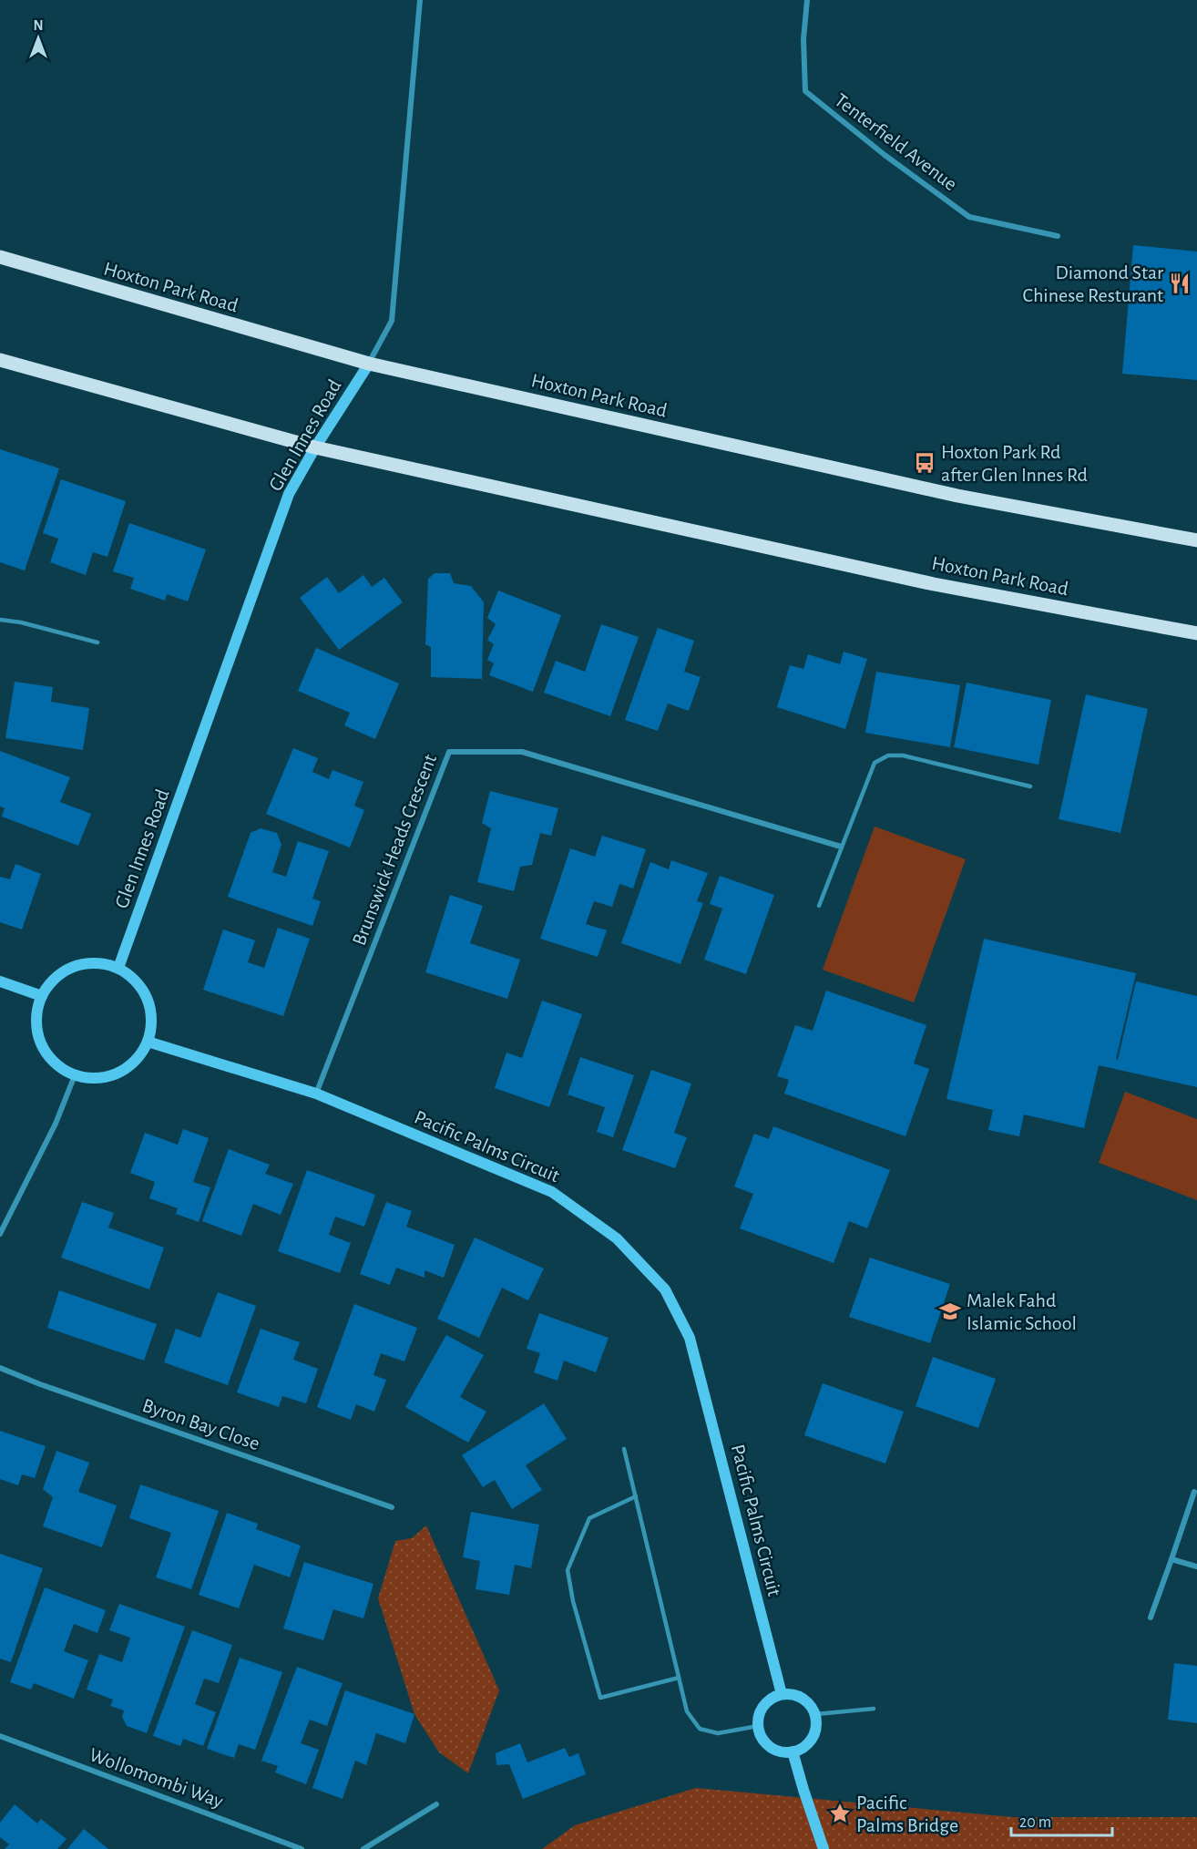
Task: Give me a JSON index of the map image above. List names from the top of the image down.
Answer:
{
  "streets": {
    "main road": ["Hoxton Park Road"],
    "street": [
      "Tenterfield Avenue",
      "Glen Innes Road",
      "Brunswick Heads Crescent",
      "Pacific Palms Circuit",
      "Byron Bay Close",
      "Wollomombi Way"
    ]
  },
  "crossings": [
    ["Hoxton Park Road", "Glen Innes Road"],
    ["Glen Innes Road", "Pacific Palms Circuit"],
    ["Brunswick Heads Crescent", "Pacific Palms Circuit"]
  ],
  "places": {
    "restaurant": ["Diamond Star Chinese Resturant"],
    "bus stop": ["Hoxton Park Rd after Glen Innes Rd"],
    "school or university": ["Malek Fahd Islamic School"],
    "place": ["Pacific Palms Bridge"]
  },
  "scale_bar": "20 m",
  "north": "top"
}
